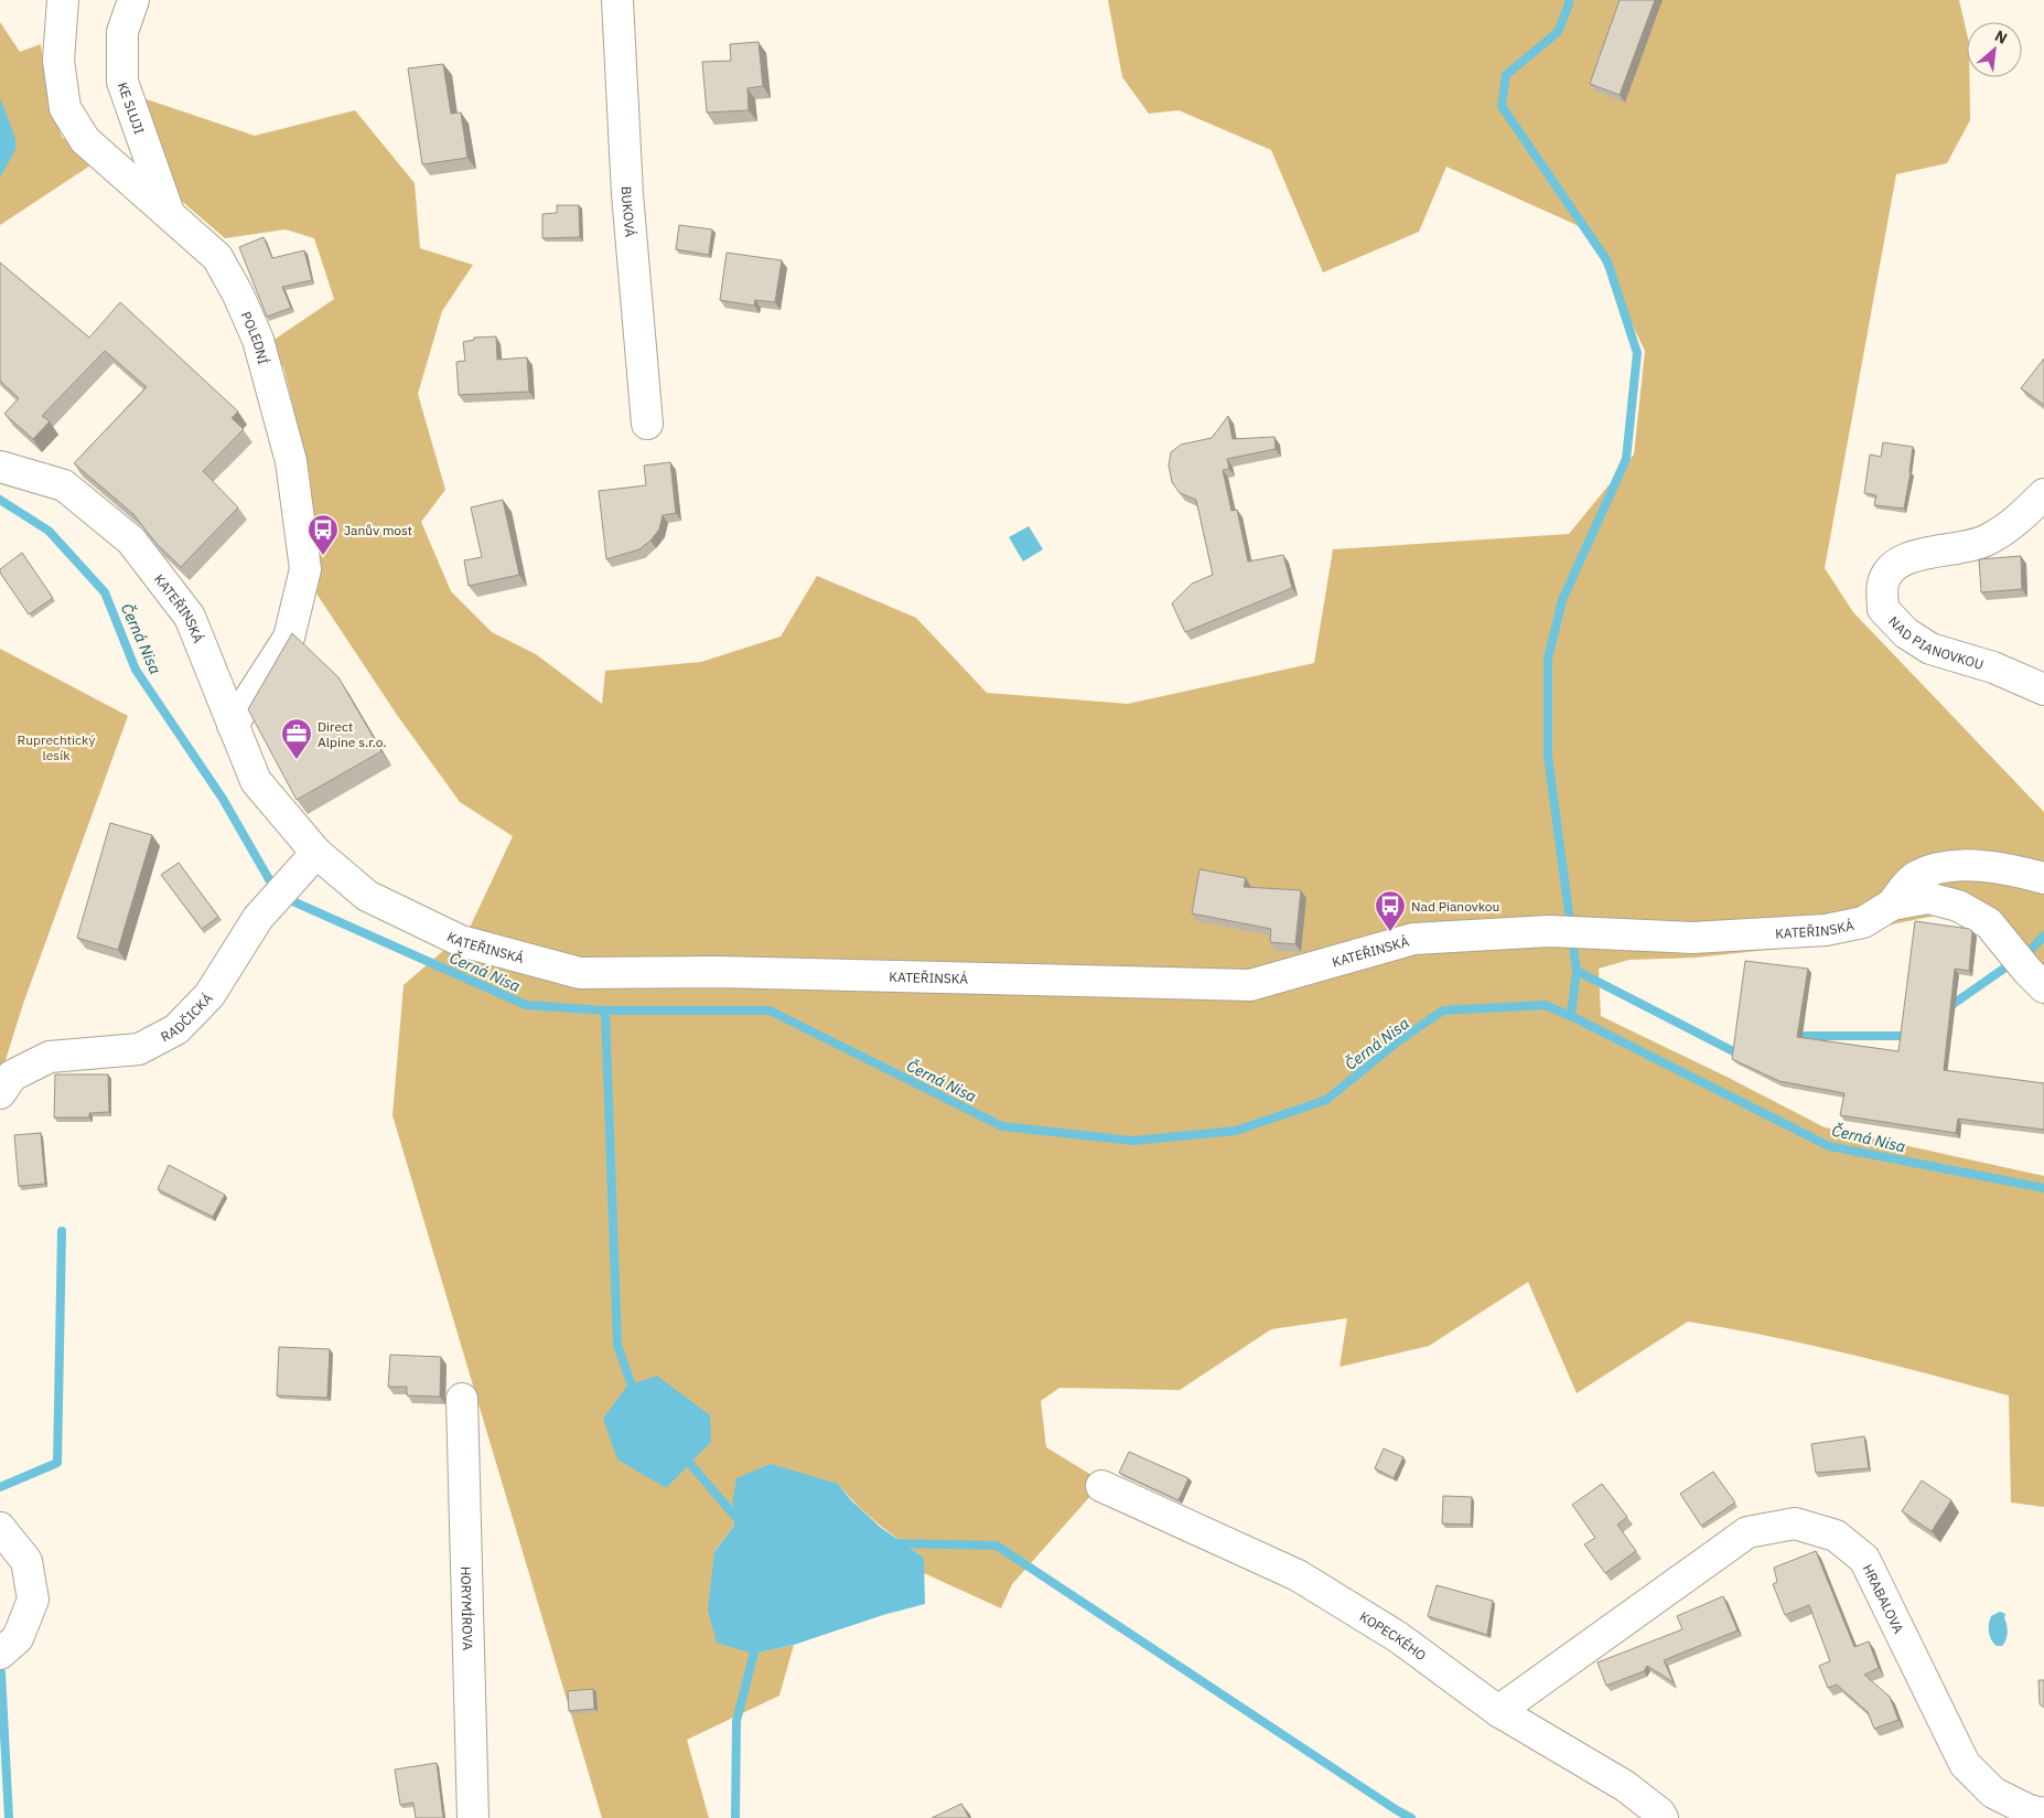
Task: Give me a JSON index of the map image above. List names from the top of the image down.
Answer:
{
  "streets": {
    "street": [
      "KE SLUJI",
      "BUKOVÁ",
      "POLEDNÍ",
      "KATEŘINSKÁ",
      "NAD PIANOVKOU",
      "RADČICKÁ",
      "HRABALOVA",
      "HORYMÍROVA",
      "KOPECKÉHO"
    ]
  },
  "crossings": [
    ["KE SLUJI", "POLEDNÍ"],
    ["POLEDNÍ", "KATEŘINSKÁ"],
    ["KATEŘINSKÁ", "RADČICKÁ"],
    ["HRABALOVA", "KOPECKÉHO"]
  ],
  "water": ["Černá Nisa"],
  "parks": ["Ruprechtický lesík"],
  "places": {
    "bus stop": ["Janův most", "Nad Pianovkou"],
    "office": ["Direct Alpine s.r.o."]
  },
  "north": "top right"
}
